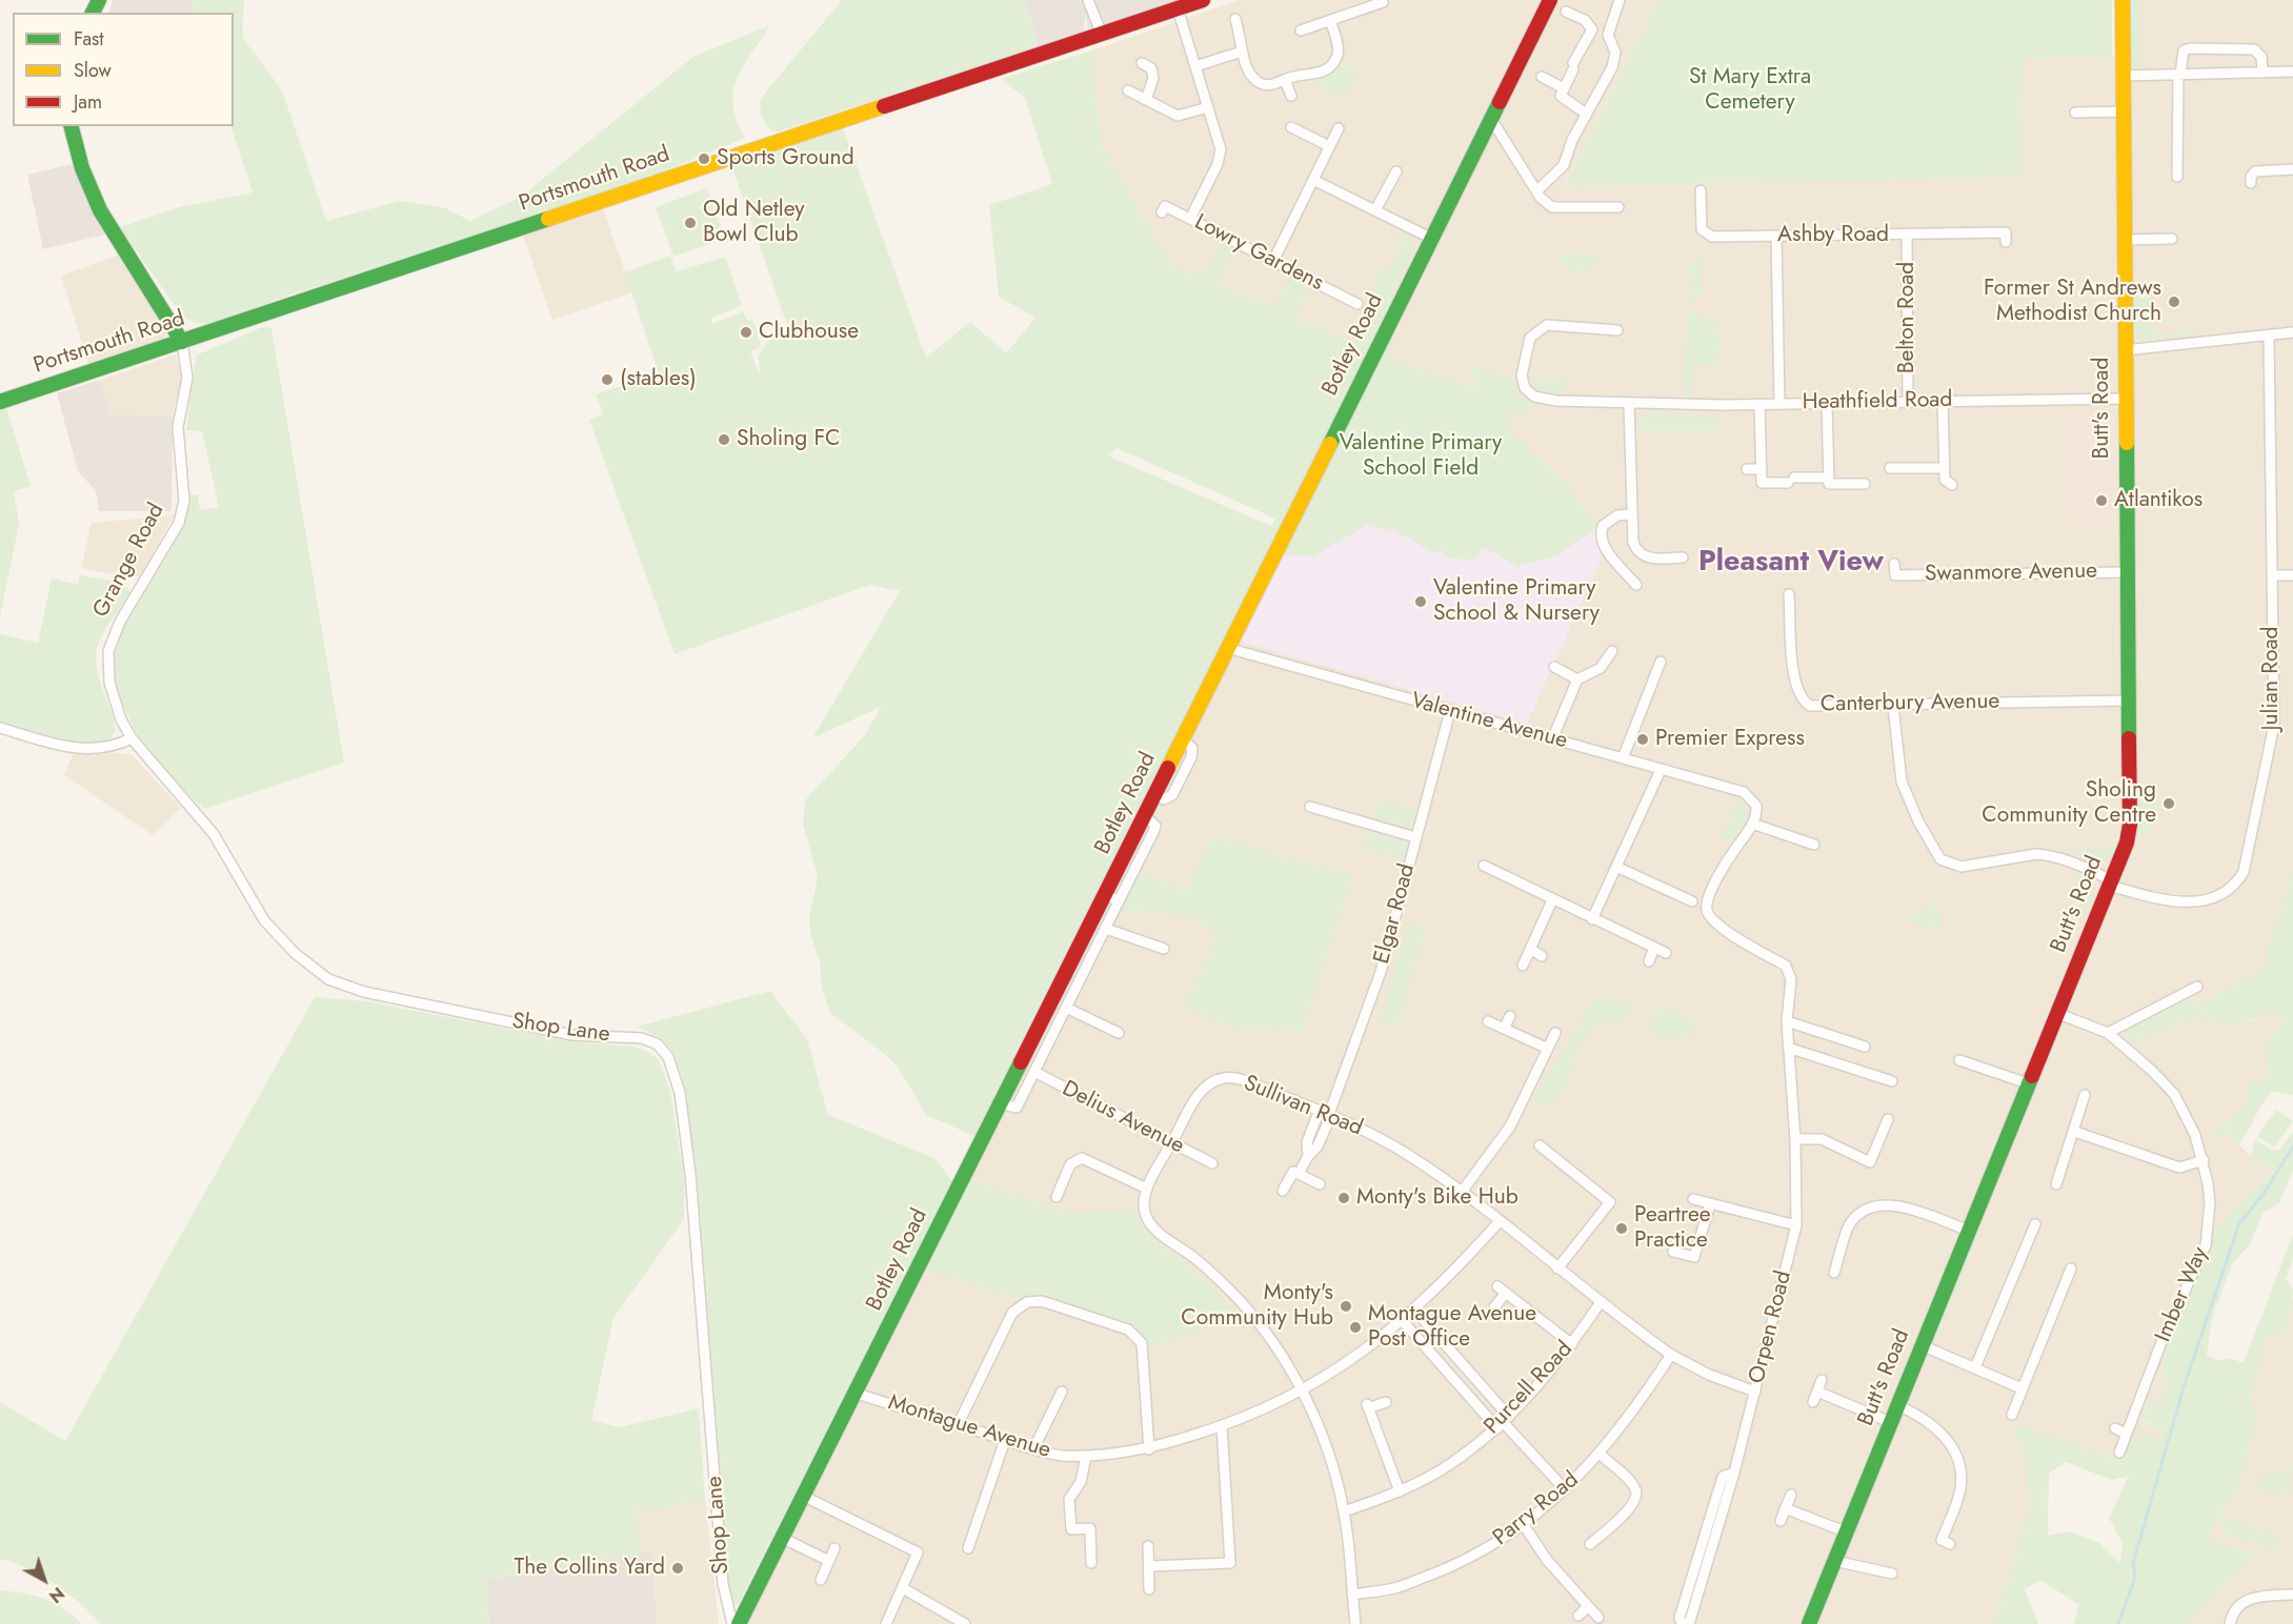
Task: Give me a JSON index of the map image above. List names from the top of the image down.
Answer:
{
  "streets": {
    "main road": [
      "Portsmouth Road",
      "Botley Road",
      "Butt's Road",
      "Grange Road"
    ],
    "street": [
      "Ashby Road",
      "Lowry Gardens",
      "Belton Road",
      "Heathfield Road",
      "Swanmore Avenue",
      "Julian Road",
      "Canterbury Avenue",
      "Valentine Avenue",
      "Elgar Road",
      "Shop Lane",
      "Sullivan Road",
      "Delius Avenue",
      "Imber Way",
      "Orpen Road",
      "Purcell Road",
      "Montague Avenue",
      "Parry Road"
    ]
  },
  "crossings": [
    ["Portsmouth Road", "Grange Road"],
    ["Ashby Road", "Belton Road"],
    ["Belton Road", "Heathfield Road"],
    ["Botley Road", "Valentine Avenue"],
    ["Botley Road", "Montague Avenue"],
    ["Heathfield Road", "Butt's Road"],
    ["Butt's Road", "Swanmore Avenue"],
    ["Butt's Road", "Julian Road"],
    ["Butt's Road", "Canterbury Avenue"],
    ["Butt's Road", "Imber Way"],
    ["Grange Road", "Shop Lane"],
    ["Julian Road", "Canterbury Avenue"],
    ["Valentine Avenue", "Elgar Road"],
    ["Valentine Avenue", "Orpen Road"],
    ["Elgar Road", "Sullivan Road"],
    ["Sullivan Road", "Delius Avenue"],
    ["Sullivan Road", "Orpen Road"],
    ["Sullivan Road", "Purcell Road"],
    ["Sullivan Road", "Montague Avenue"],
    ["Sullivan Road", "Parry Road"]
  ],
  "districts": ["Pleasant View"],
  "parks": ["St Mary Extra Cemetery", "Valentine Primary School Field"],
  "places": [
    "Sports Ground",
    "Old Netley Bowl Club",
    "Former St Andrews Methodist Church",
    "Clubhouse",
    "(stables)",
    "Sholing FC",
    "Atlantikos",
    "Valentine Primary School & Nursery",
    "Premier Express",
    "Sholing Community Centre",
    "Monty's Bike Hub",
    "Peartree Practice",
    "Monty's Community Hub",
    "Montague Avenue Post Office",
    "The Collins Yard"
  ],
  "legend": ["Fast", "Slow", "Jam"],
  "north": "bottom right"
}
